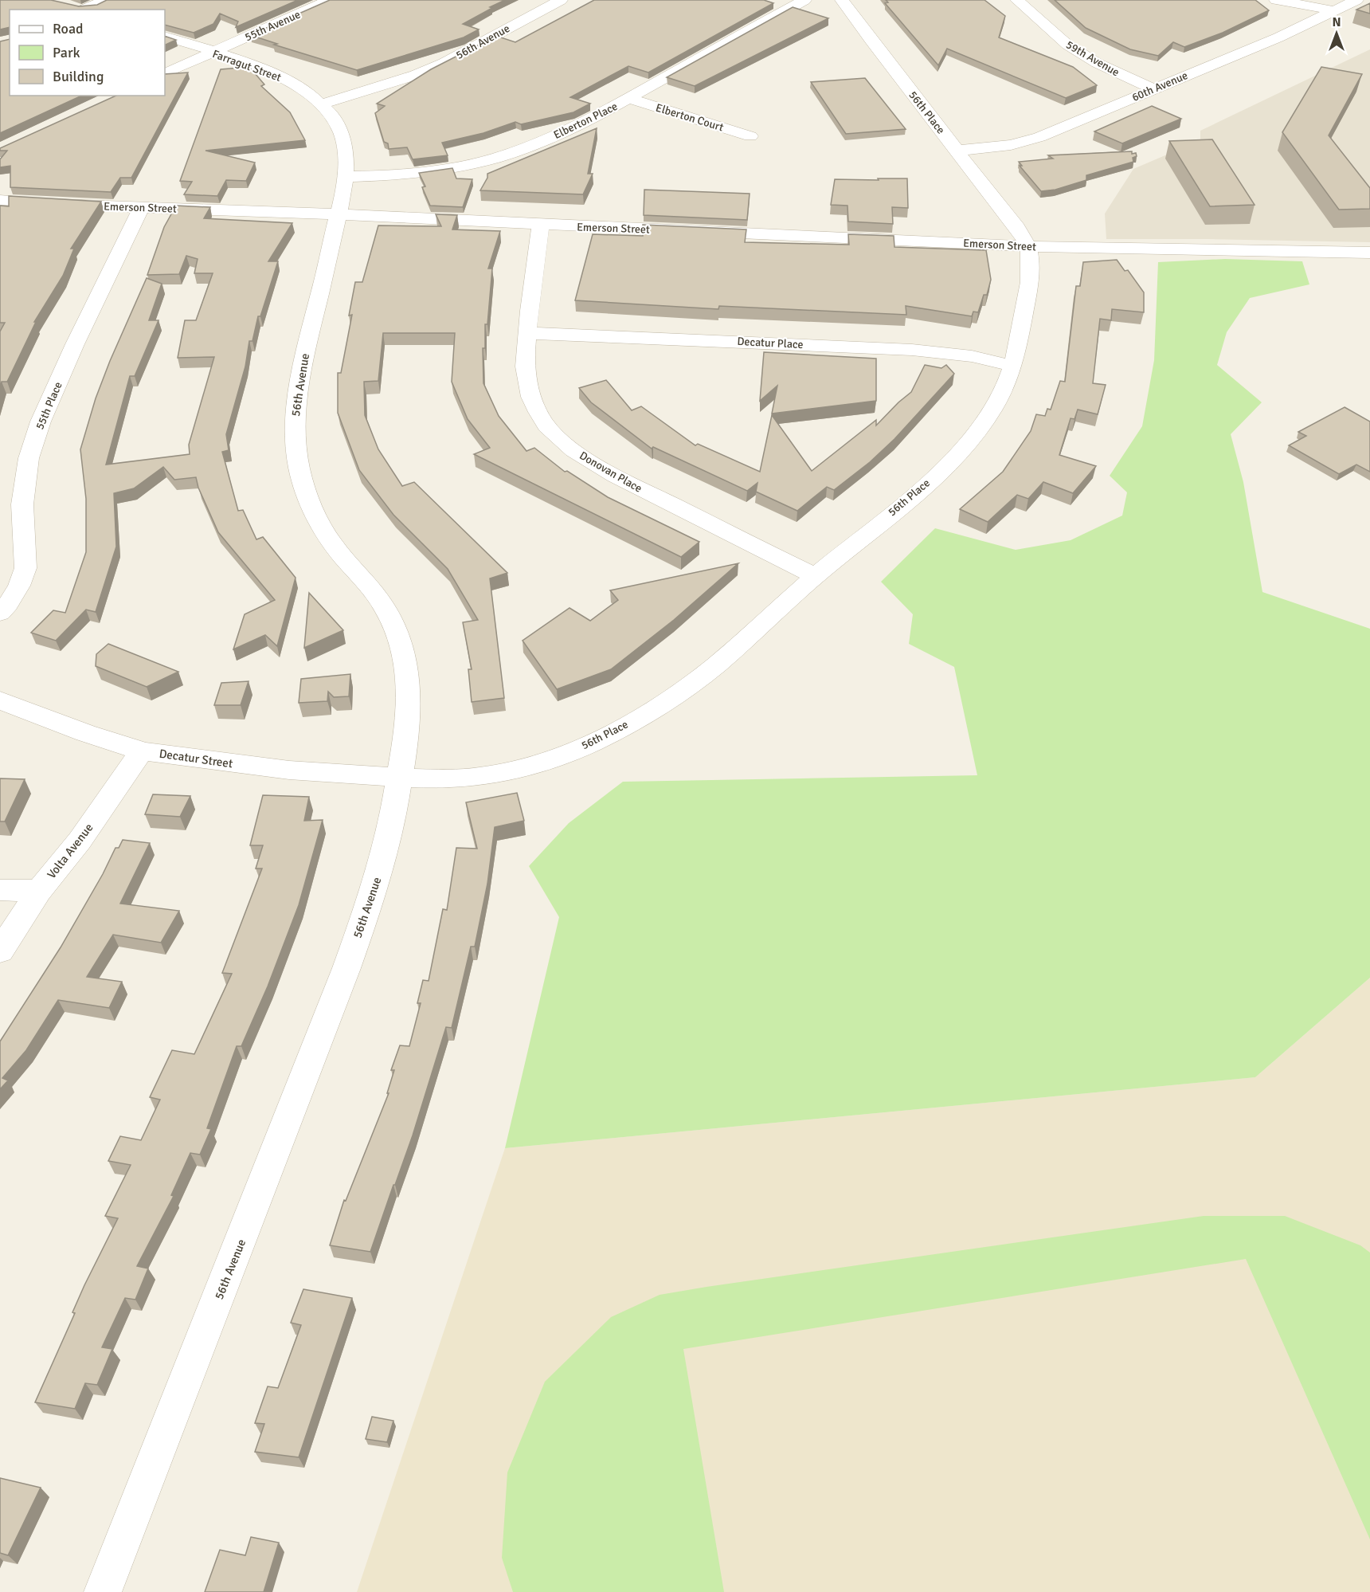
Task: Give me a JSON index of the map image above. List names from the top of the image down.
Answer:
{
  "streets": {
    "street": [
      "55th Avenue",
      "56th Avenue",
      "59th Avenue",
      "Farragut Street",
      "60th Avenue",
      "56th Place",
      "Elberton Court",
      "Elberton Place",
      "Emerson Street",
      "Decatur Place",
      "55th Place",
      "Donovan Place",
      "Decatur Street",
      "Volta Avenue"
    ]
  },
  "crossings": [
    ["55th Avenue", "Farragut Street"],
    ["56th Avenue", "Farragut Street"],
    ["56th Avenue", "56th Place"],
    ["56th Avenue", "Emerson Street"],
    ["56th Avenue", "Decatur Street"],
    ["59th Avenue", "60th Avenue"],
    ["Farragut Street", "Elberton Place"],
    ["Farragut Street", "Emerson Street"],
    ["60th Avenue", "56th Place"],
    ["56th Place", "Emerson Street"],
    ["56th Place", "Decatur Place"],
    ["56th Place", "Donovan Place"],
    ["56th Place", "Decatur Street"],
    ["Elberton Court", "Elberton Place"],
    ["Emerson Street", "55th Place"],
    ["Emerson Street", "Donovan Place"],
    ["Decatur Place", "Donovan Place"],
    ["Decatur Street", "Volta Avenue"]
  ],
  "legend": ["Road", "Park", "Building"],
  "north": "top"
}
